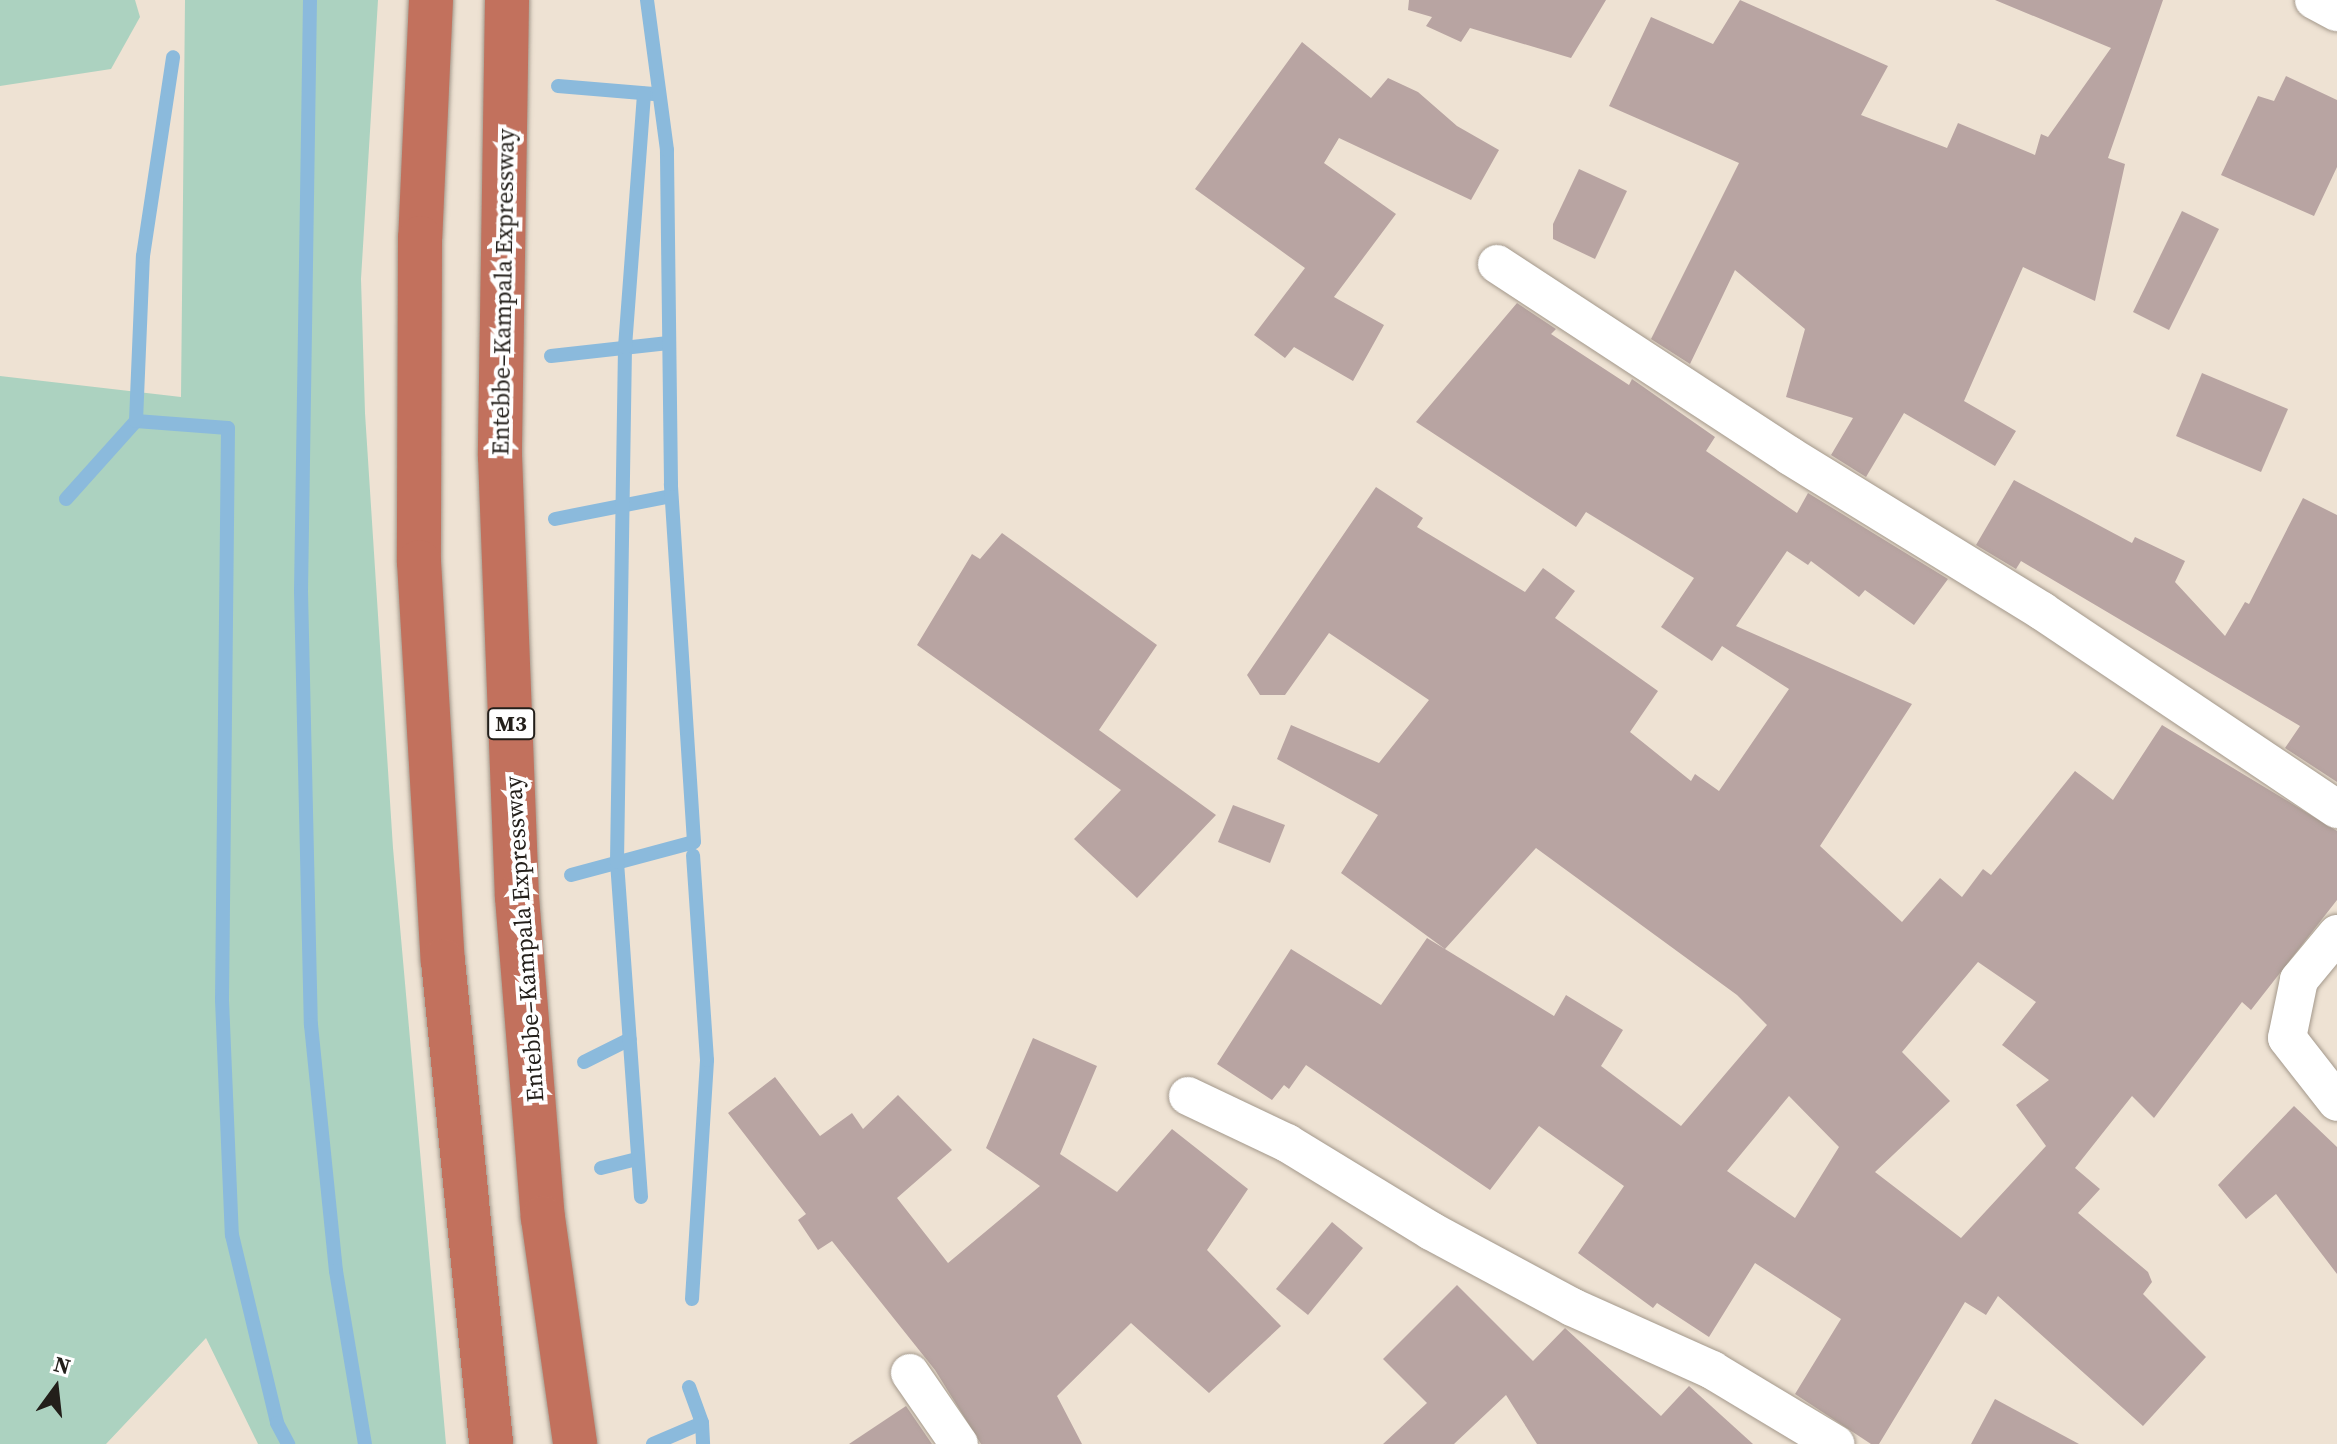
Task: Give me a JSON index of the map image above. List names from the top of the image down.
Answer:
{
  "streets": {
    "highway": ["Entebbe–Kampala Expressway", "M3"]
  },
  "north": "top"
}
